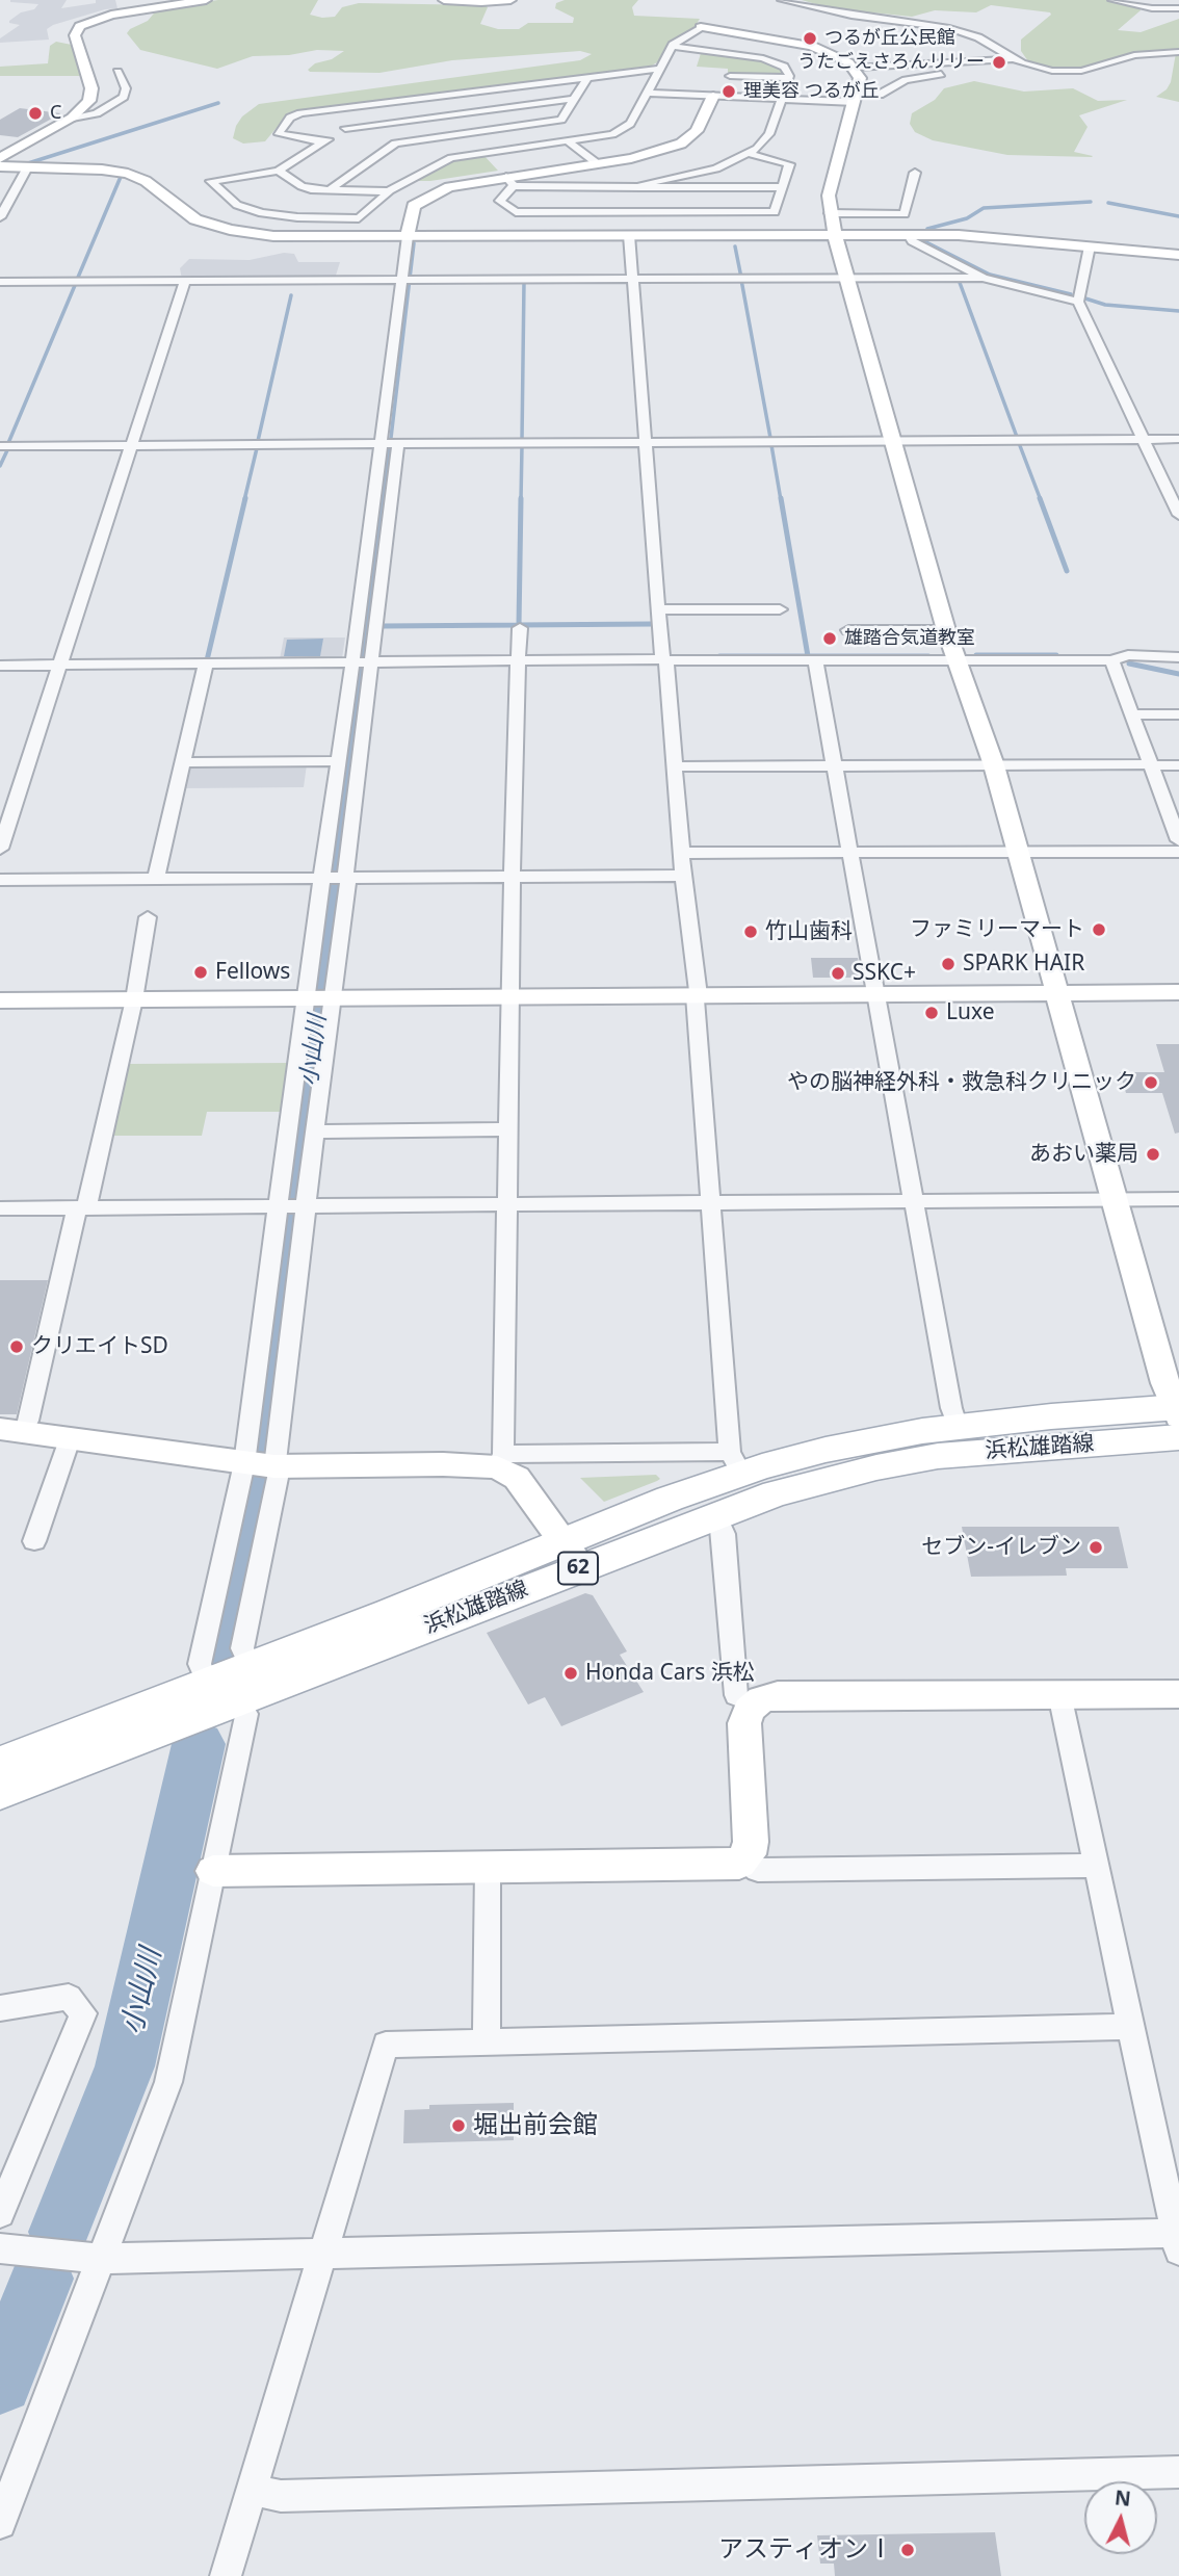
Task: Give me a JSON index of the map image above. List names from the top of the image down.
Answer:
{
  "streets": {
    "main road": ["浜松雄踏線", "62"]
  },
  "water": ["小山川"],
  "places": [
    "つるが丘公民館",
    "うたごえさろんリリー",
    "理美容 つるが丘",
    "C",
    "雄踏合気道教室",
    "ファミリーマート",
    "竹山歯科",
    "SPARK HAIR",
    "Fellows",
    "SSKC+",
    "Luxe",
    "やの脳神経外科・救急科クリニック",
    "あおい薬局",
    "クリエイトSD",
    "セブン-イレブン",
    "Honda Cars 浜松",
    "堀出前会館",
    "アスティオンⅠ"
  ],
  "north": "top"
}
